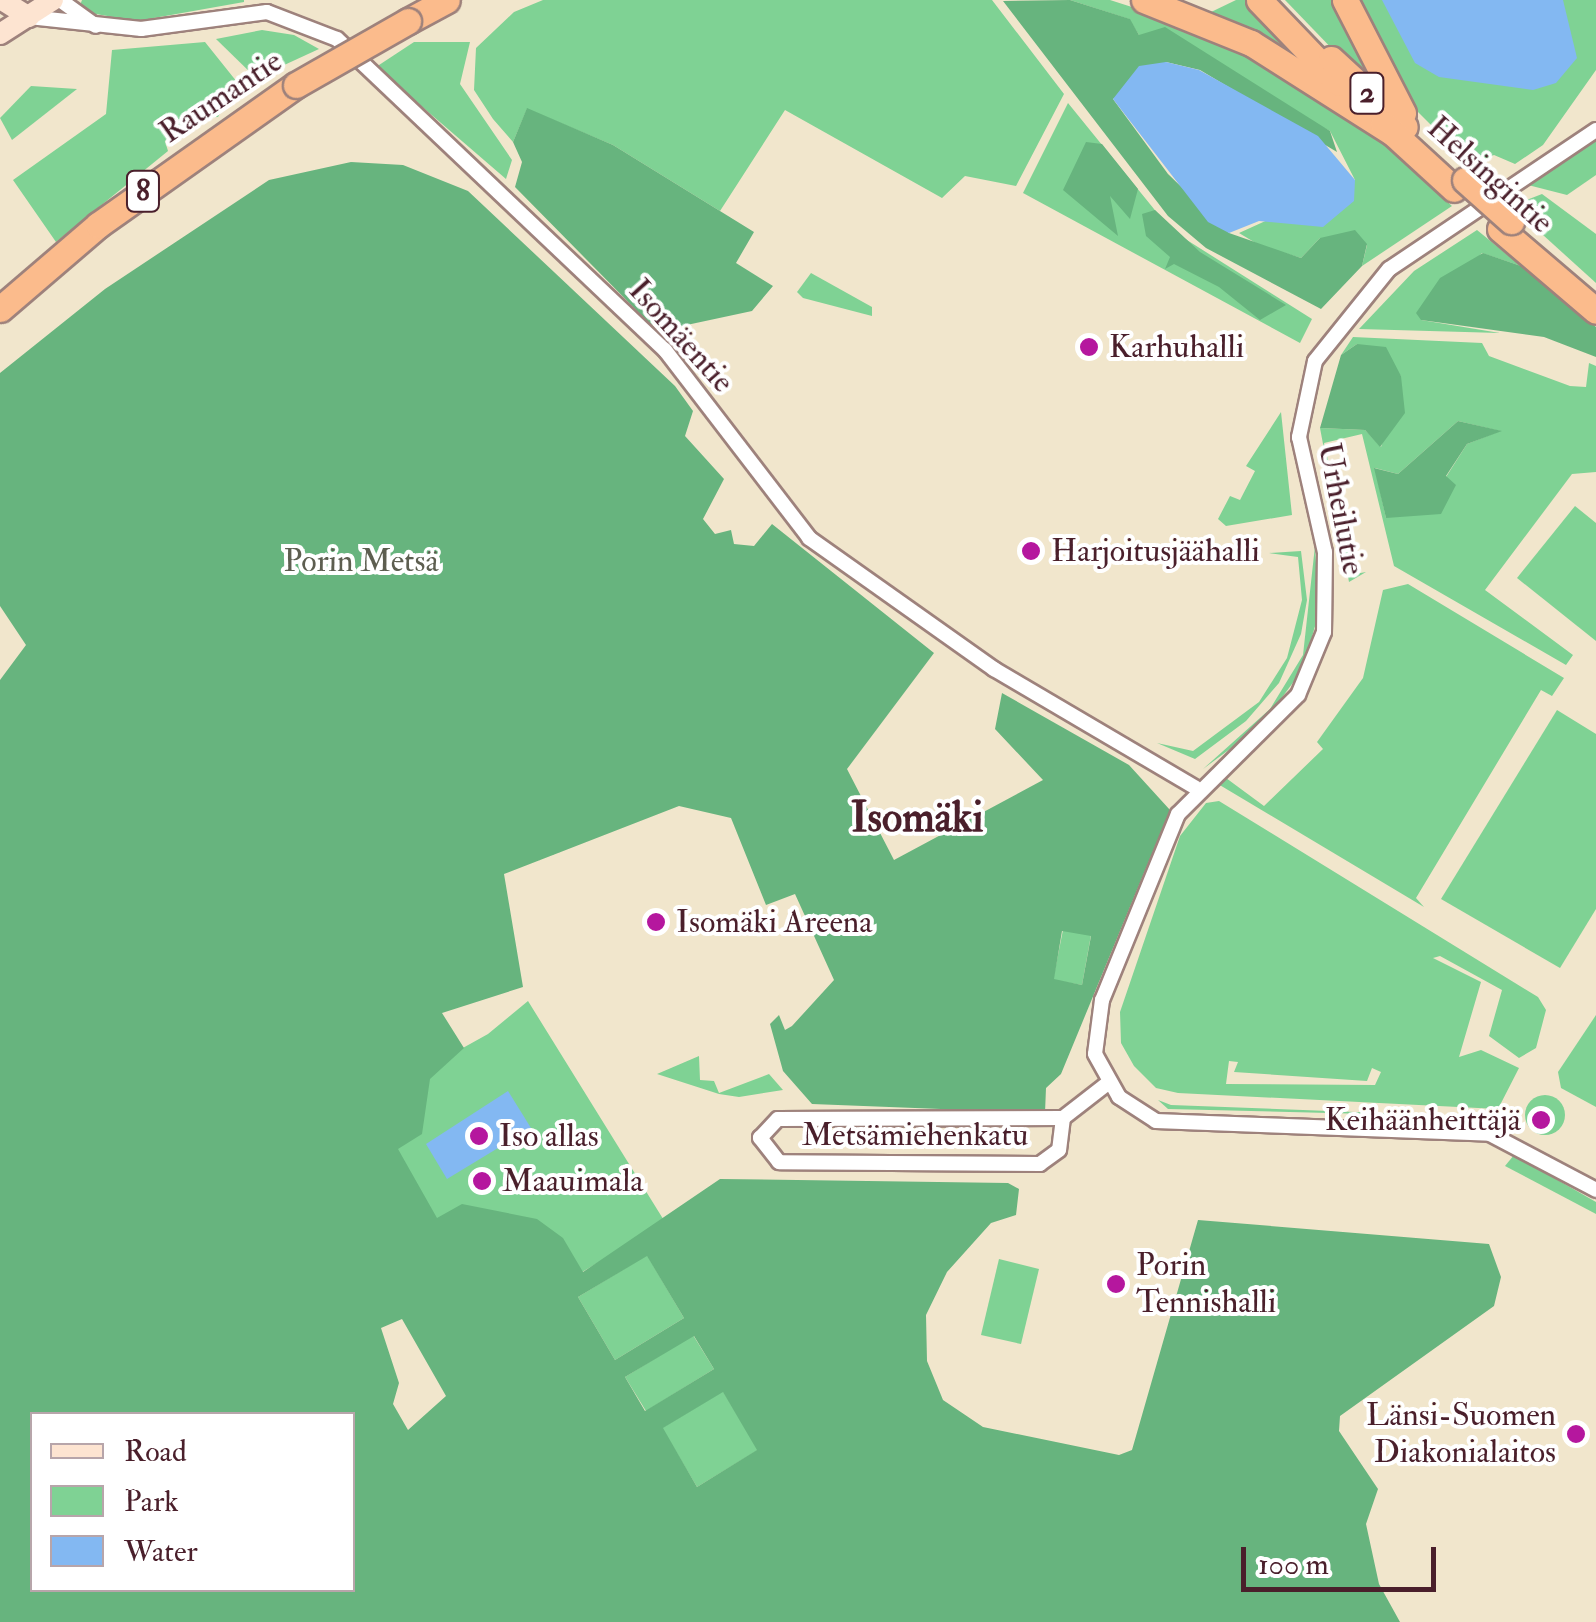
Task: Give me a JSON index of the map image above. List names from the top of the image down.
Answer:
{
  "streets": {
    "highway": [
      "2",
      "Raumantie",
      "Helsingintie",
      "8"
    ],
    "street": ["Isomäentie", "Urheilutie", "Metsämiehenkatu"]
  },
  "crossings": [
    ["Isomäentie", "Urheilutie"],
    ["Urheilutie", "Metsämiehenkatu"]
  ],
  "districts": ["Isomäki"],
  "parks": ["Porin Metsä"],
  "places": [
    "Karhuhalli",
    "Harjoitusjäähalli",
    "Isomäki Areena",
    "Keihäänheittäjä",
    "Iso allas",
    "Maauimala",
    "Porin Tennishalli",
    "Länsi-Suomen Diakonialaitos"
  ],
  "legend": ["Road", "Park", "Water"],
  "scale_bar": "100 m"
}
